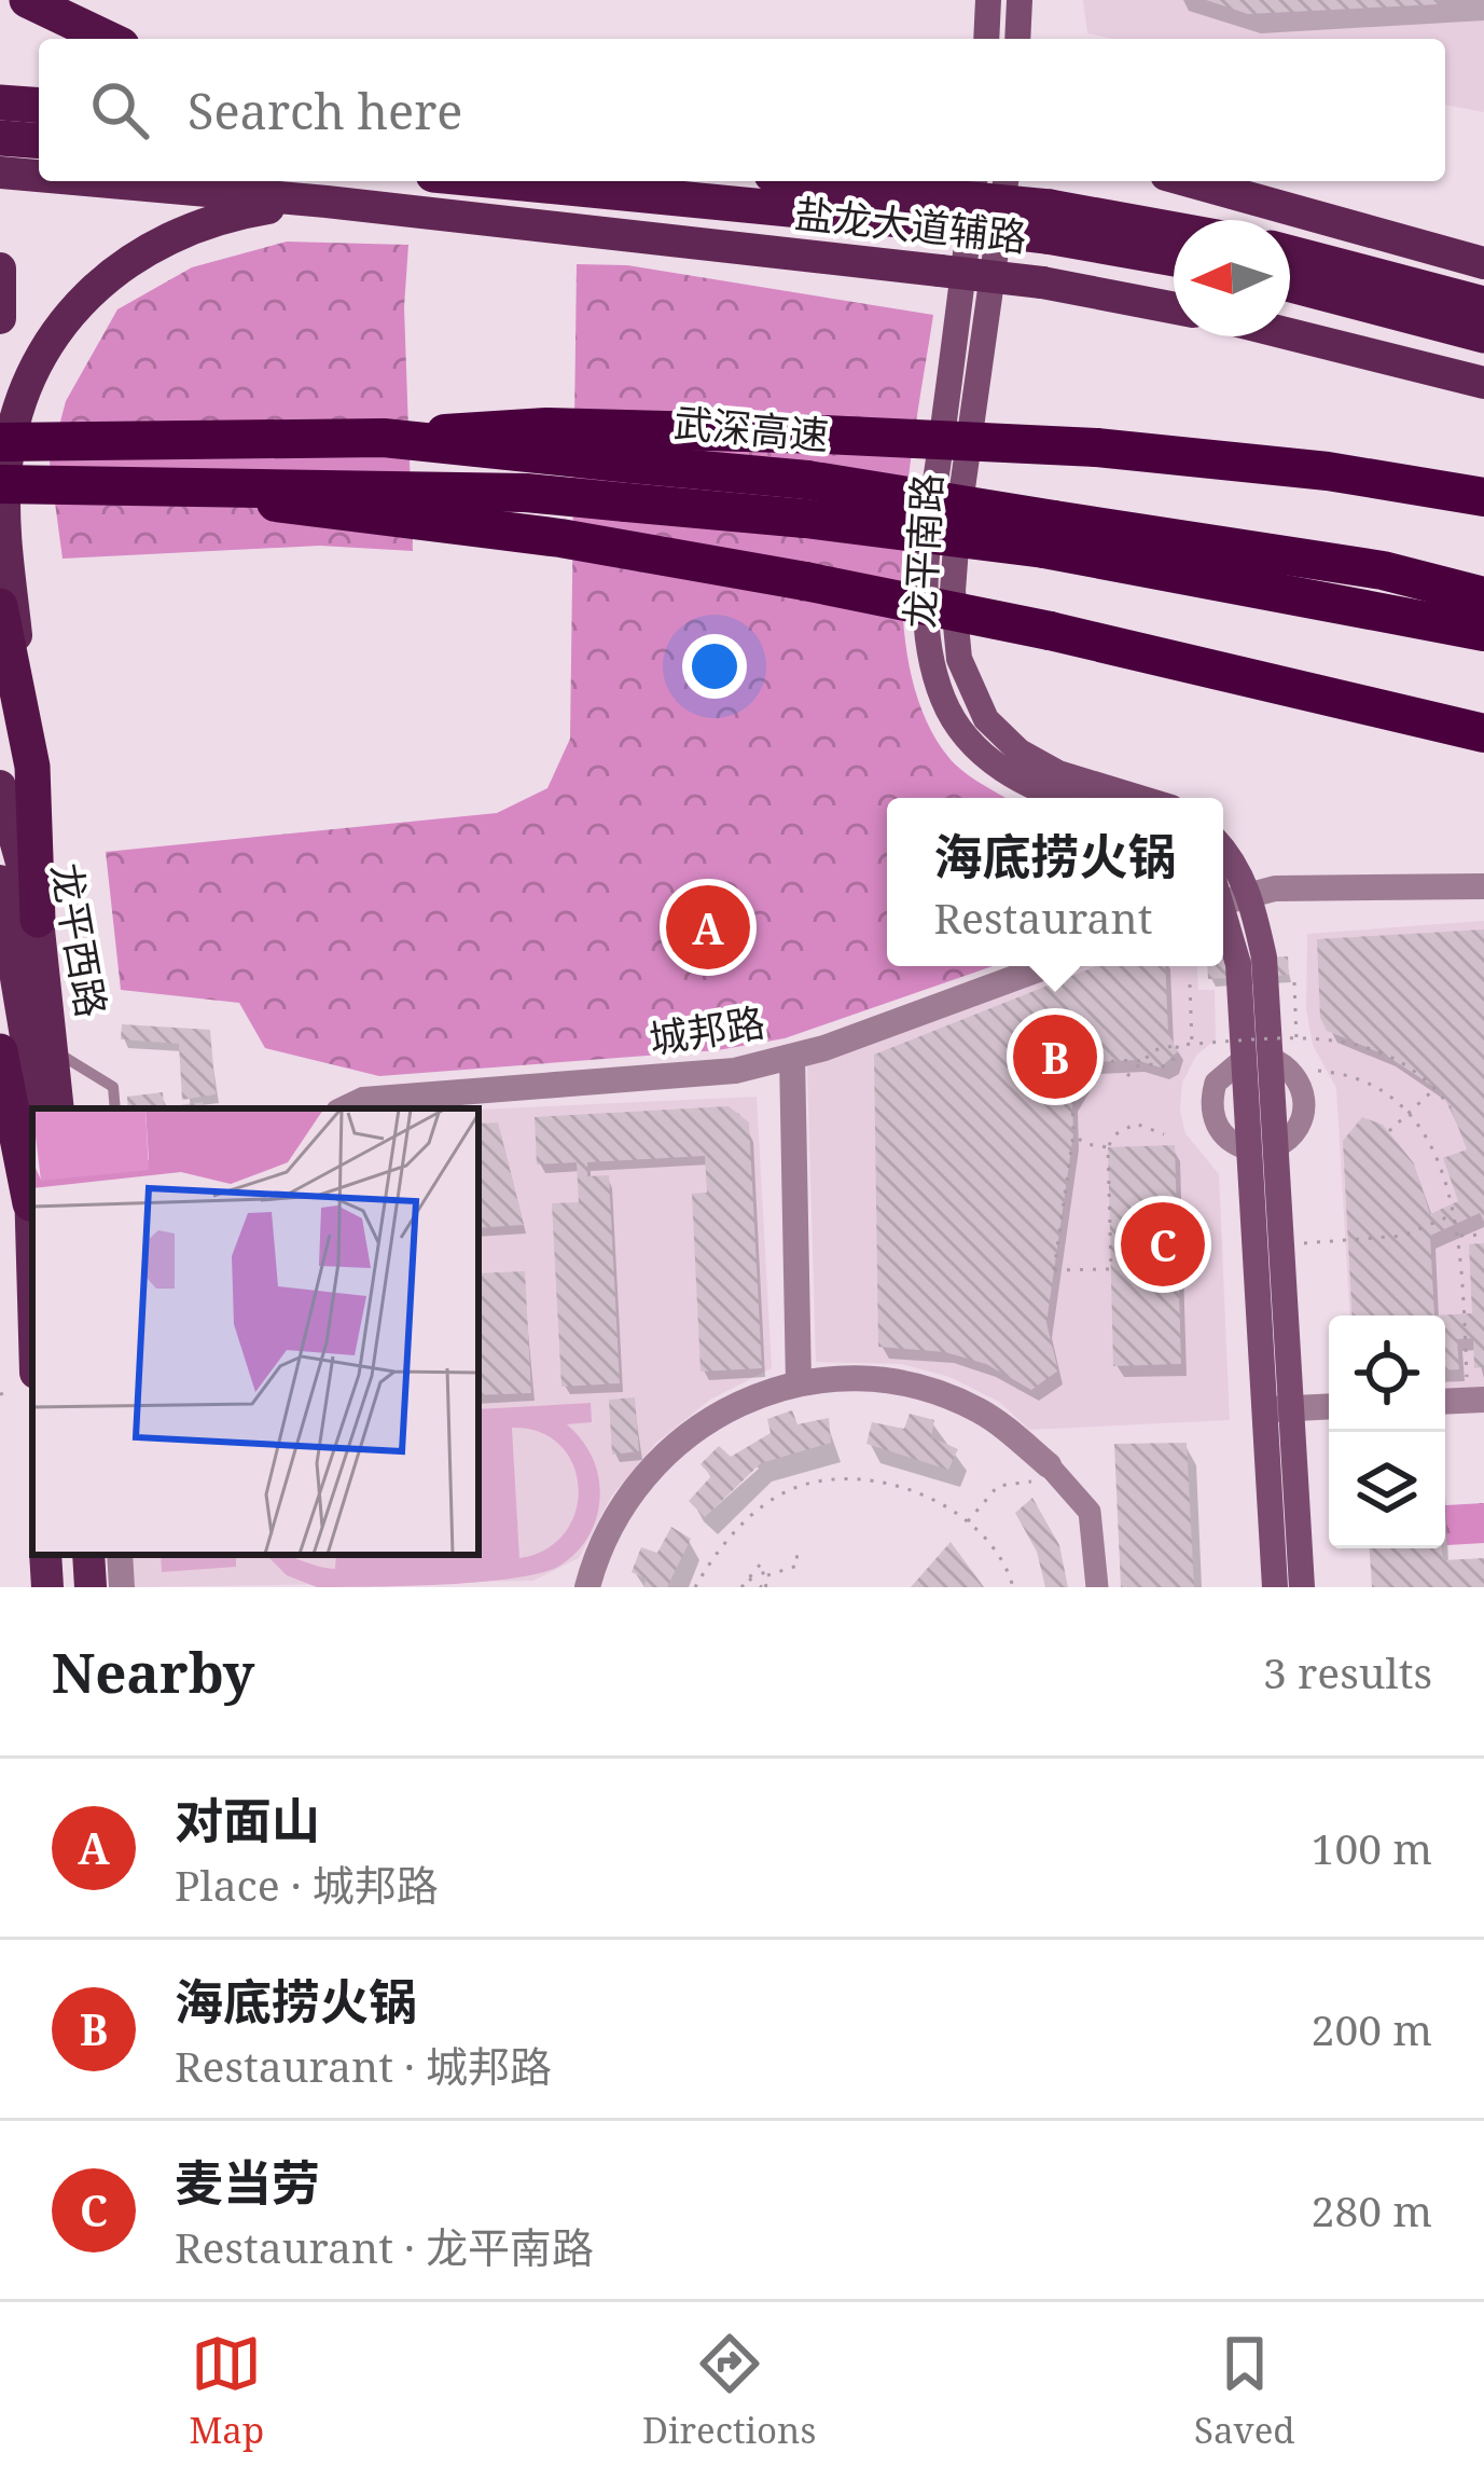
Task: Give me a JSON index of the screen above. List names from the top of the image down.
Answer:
{
  "streets": {
    "highway": ["武深高速"],
    "main road": ["盐龙大道辅路", "龙平南路", "龙平西路"],
    "street": ["城邦路"]
  },
  "north": "left",
  "page": {
    "search": "Search here",
    "popup": ["海底捞火锅", "Restaurant"],
    "pins": ["A", "B", "C"],
    "heading": ["Nearby", "3 results"],
    "list": [
      {
        "mark": "A",
        "name": "对面山",
        "note": "Place · 城邦路",
        "value": "100 m"
      },
      {
        "mark": "B",
        "name": "海底捞火锅",
        "note": "Restaurant · 城邦路",
        "value": "200 m"
      },
      {
        "mark": "C",
        "name": "麦当劳",
        "note": "Restaurant · 龙平南路",
        "value": "280 m"
      }
    ],
    "nav": ["Map", "Directions", "Saved"]
  }
}
